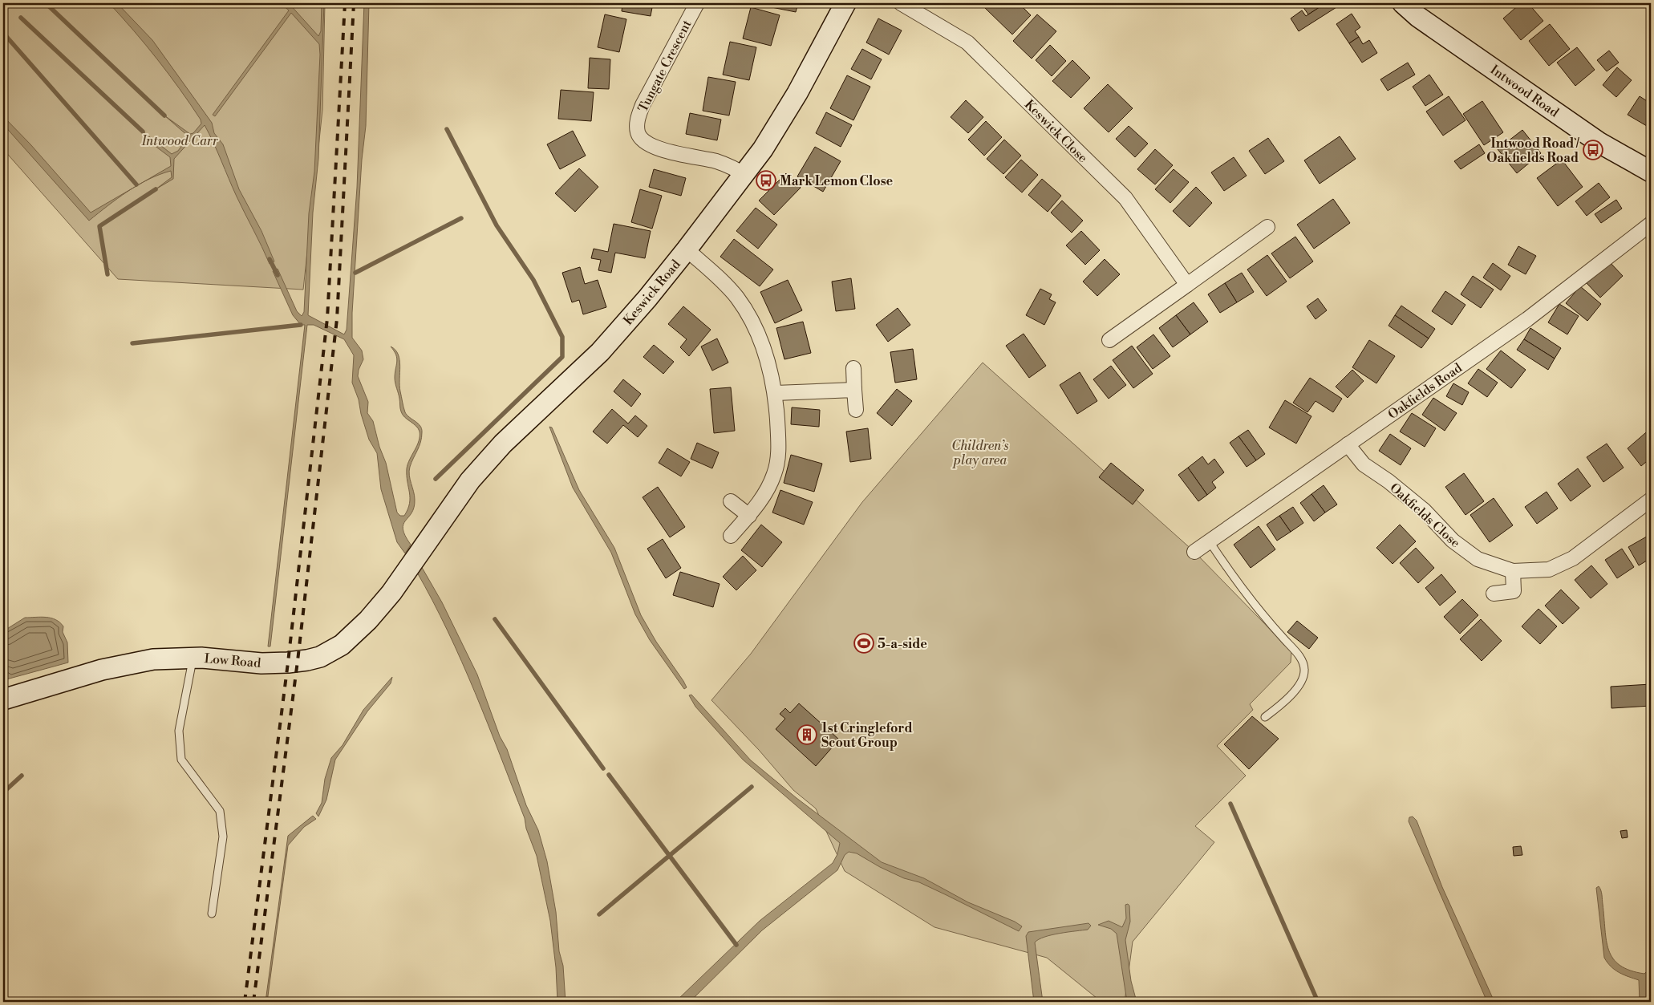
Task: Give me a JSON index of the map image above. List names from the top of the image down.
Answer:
{
  "streets": {
    "street": [
      "Tungate Crescent",
      "Intwood Road",
      "Keswick Close",
      "Keswick Road",
      "Oakfields Road",
      "Oakfields Close",
      "Low Road"
    ]
  },
  "crossings": [
    ["Tungate Crescent", "Keswick Road"],
    ["Keswick Road", "Low Road"],
    ["Oakfields Road", "Oakfields Close"]
  ],
  "parks": ["Intwood Carr", "Children’s play area"],
  "places": {
    "bus stop": ["Intwood Road / Oakfields Road", "Mark Lemon Close"],
    "sports": ["5-a-side"],
    "building": ["1st Cringleford Scout Group"]
  }
}
